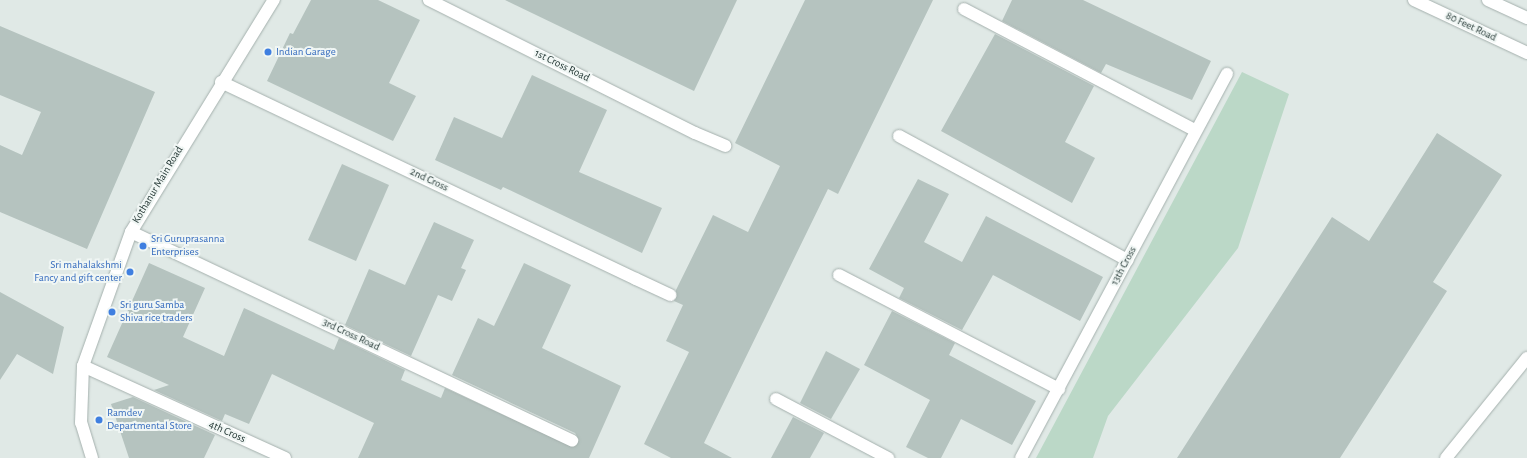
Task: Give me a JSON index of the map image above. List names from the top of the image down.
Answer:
{
  "streets": {
    "street": [
      "80 Feet Road",
      "1st Cross Road",
      "2nd Cross",
      "Kothanur Main Road",
      "13th Cross",
      "3rd Cross Road",
      "4th Cross"
    ]
  },
  "crossings": [
    ["2nd Cross", "Kothanur Main Road"],
    ["Kothanur Main Road", "3rd Cross Road"],
    ["Kothanur Main Road", "4th Cross"]
  ],
  "places": [
    "Indian Garage",
    "Sri Guruprasanna Enterprises",
    "Sri mahalakshmi Fancy and gift center",
    "Sri guru Samba Shiva rice traders",
    "Ramdev Departmental Store"
  ]
}
